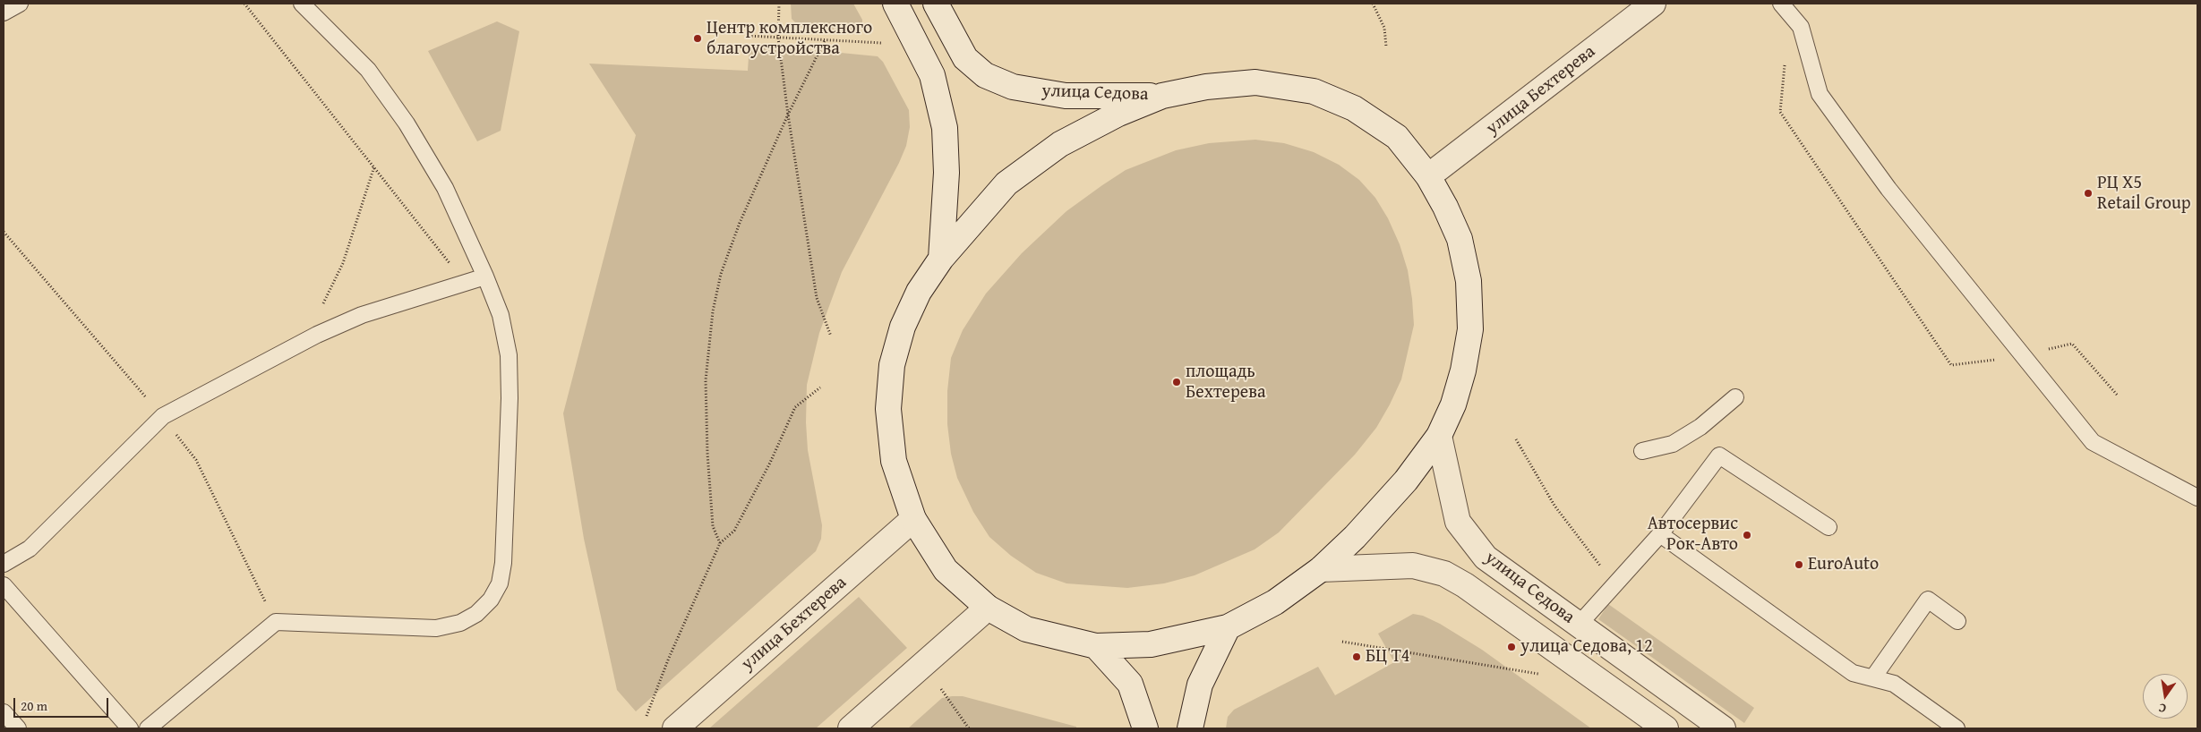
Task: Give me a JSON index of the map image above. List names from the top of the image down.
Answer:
{
  "streets": {
    "main road": ["улица Бехтерева", "улица Седова"]
  },
  "places": [
    "Центр комплексного благоустройства",
    "РЦ X5 Retail Group",
    "площадь Бехтерева",
    "Автосервис Рок-Авто",
    "EuroAuto",
    "улица Седова, 12",
    "БЦ Т4"
  ],
  "scale_bar": "20 m",
  "north": "bottom"
}
